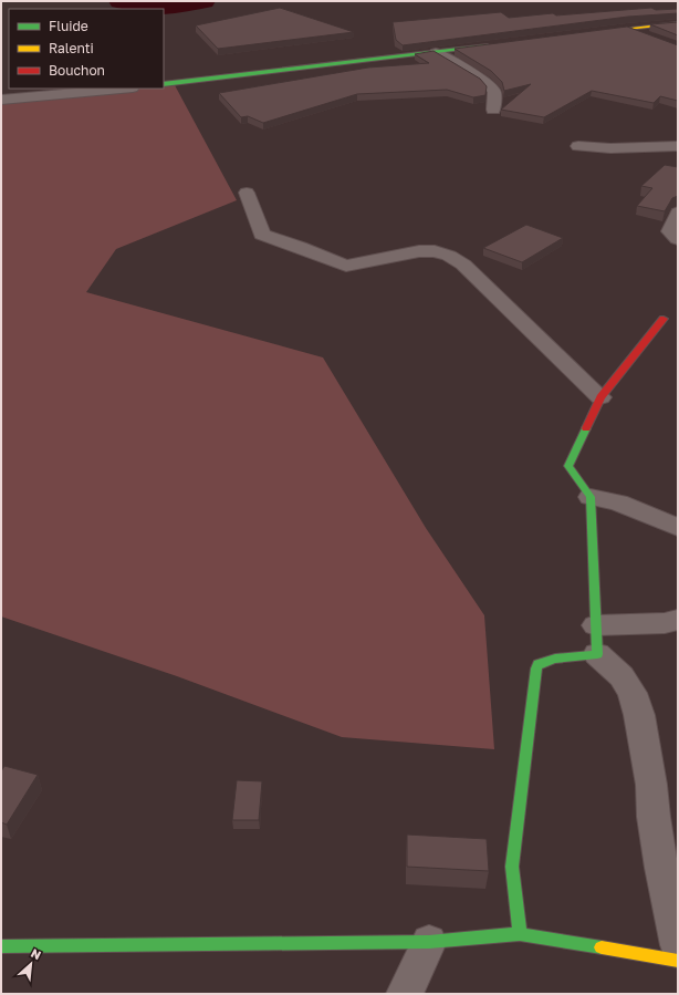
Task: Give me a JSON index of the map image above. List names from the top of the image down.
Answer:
{
  "legend": ["Fluide", "Ralenti", "Bouchon"],
  "north": "top right"
}
